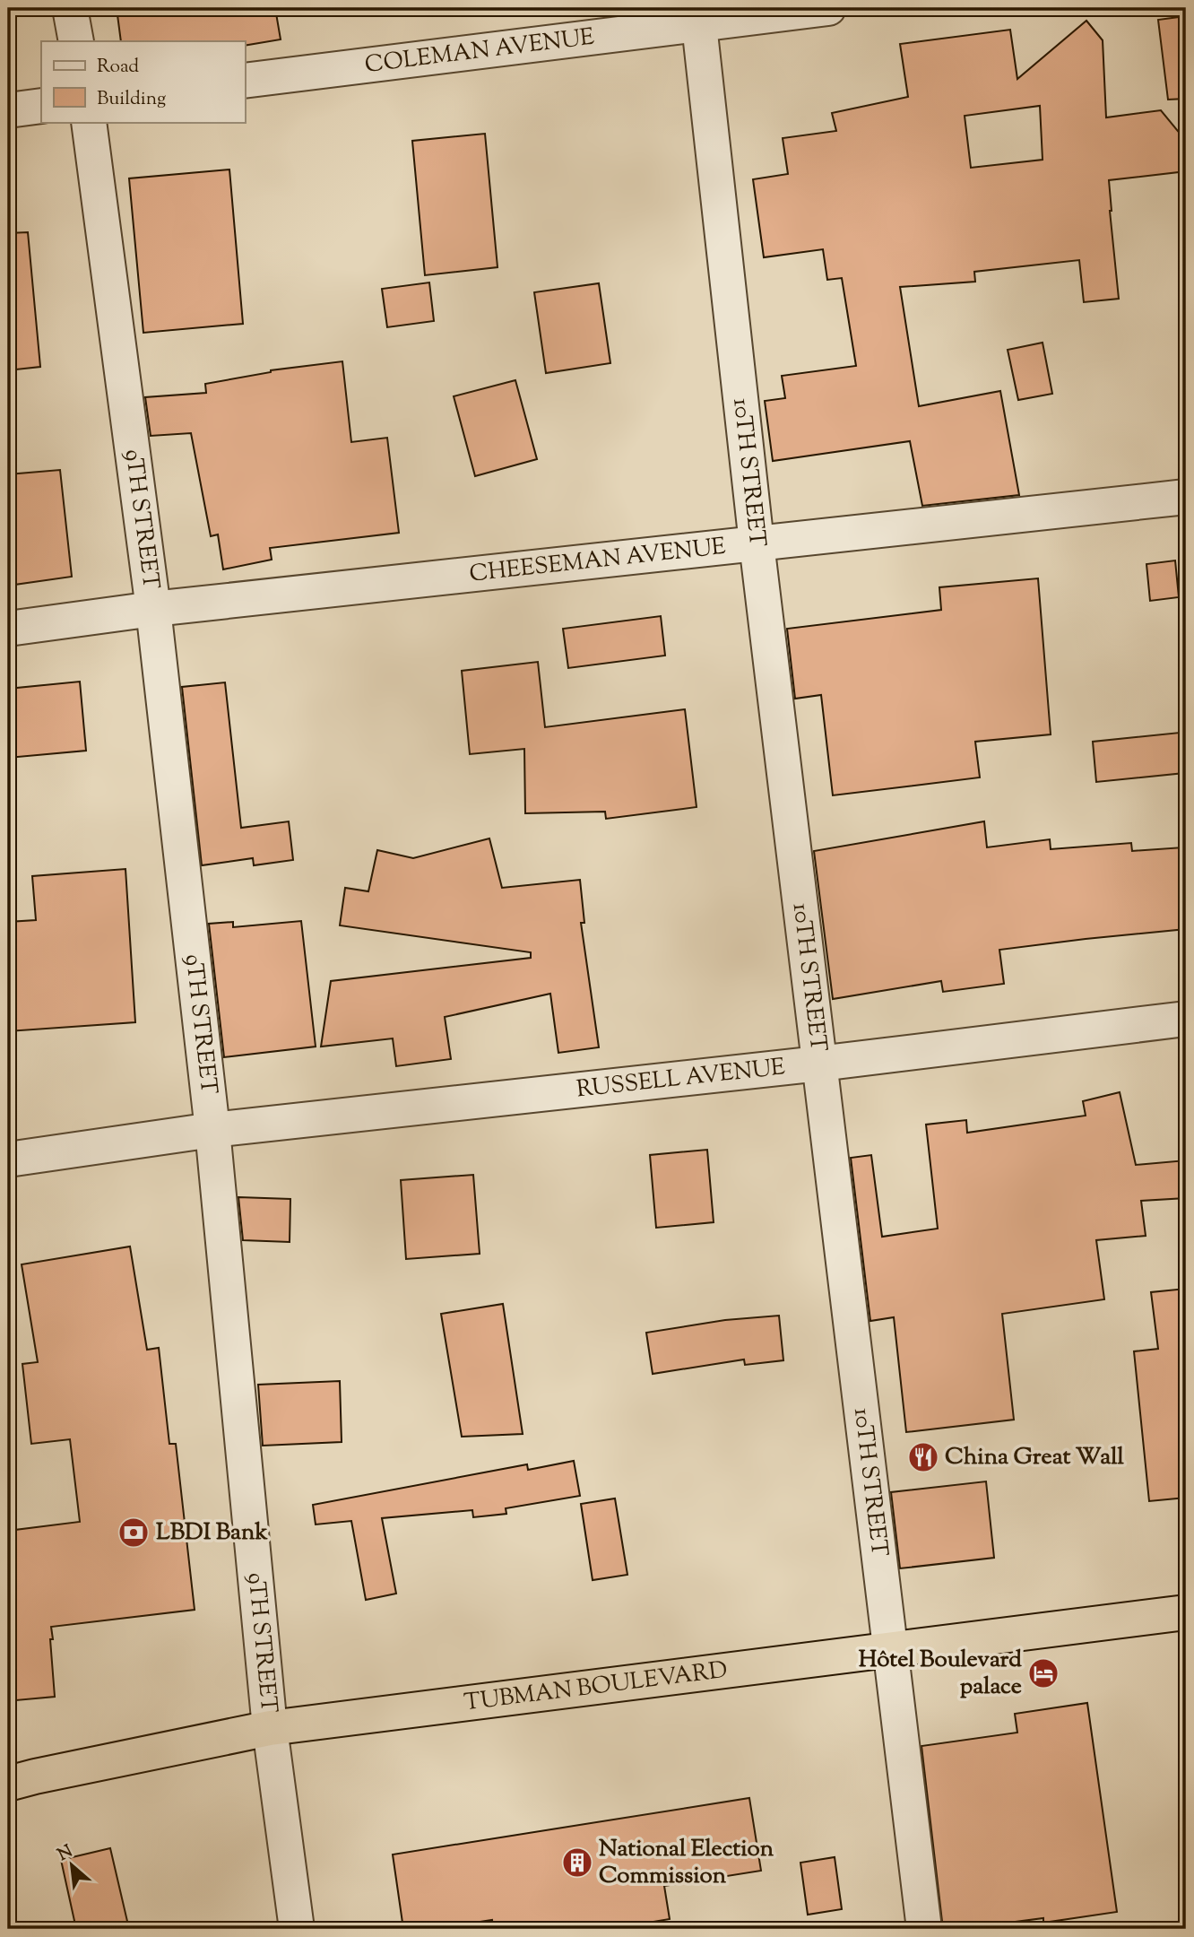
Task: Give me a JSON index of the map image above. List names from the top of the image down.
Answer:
{
  "streets": {
    "highway": ["TUBMAN BOULEVARD"],
    "street": [
      "COLEMAN AVENUE",
      "10TH STREET",
      "9TH STREET",
      "CHEESEMAN AVENUE",
      "RUSSELL AVENUE"
    ]
  },
  "crossings": [
    ["COLEMAN AVENUE", "10TH STREET"],
    ["10TH STREET", "CHEESEMAN AVENUE"],
    ["10TH STREET", "RUSSELL AVENUE"],
    ["10TH STREET", "TUBMAN BOULEVARD"],
    ["9TH STREET", "CHEESEMAN AVENUE"],
    ["9TH STREET", "RUSSELL AVENUE"],
    ["9TH STREET", "TUBMAN BOULEVARD"]
  ],
  "places": {
    "restaurant": ["China Great Wall"],
    "bank": ["LBDI Bank"],
    "hotel": ["Hôtel Boulevard palace"],
    "building": ["National Election Commission"]
  },
  "legend": ["Road", "Building"],
  "north": "top left"
}
